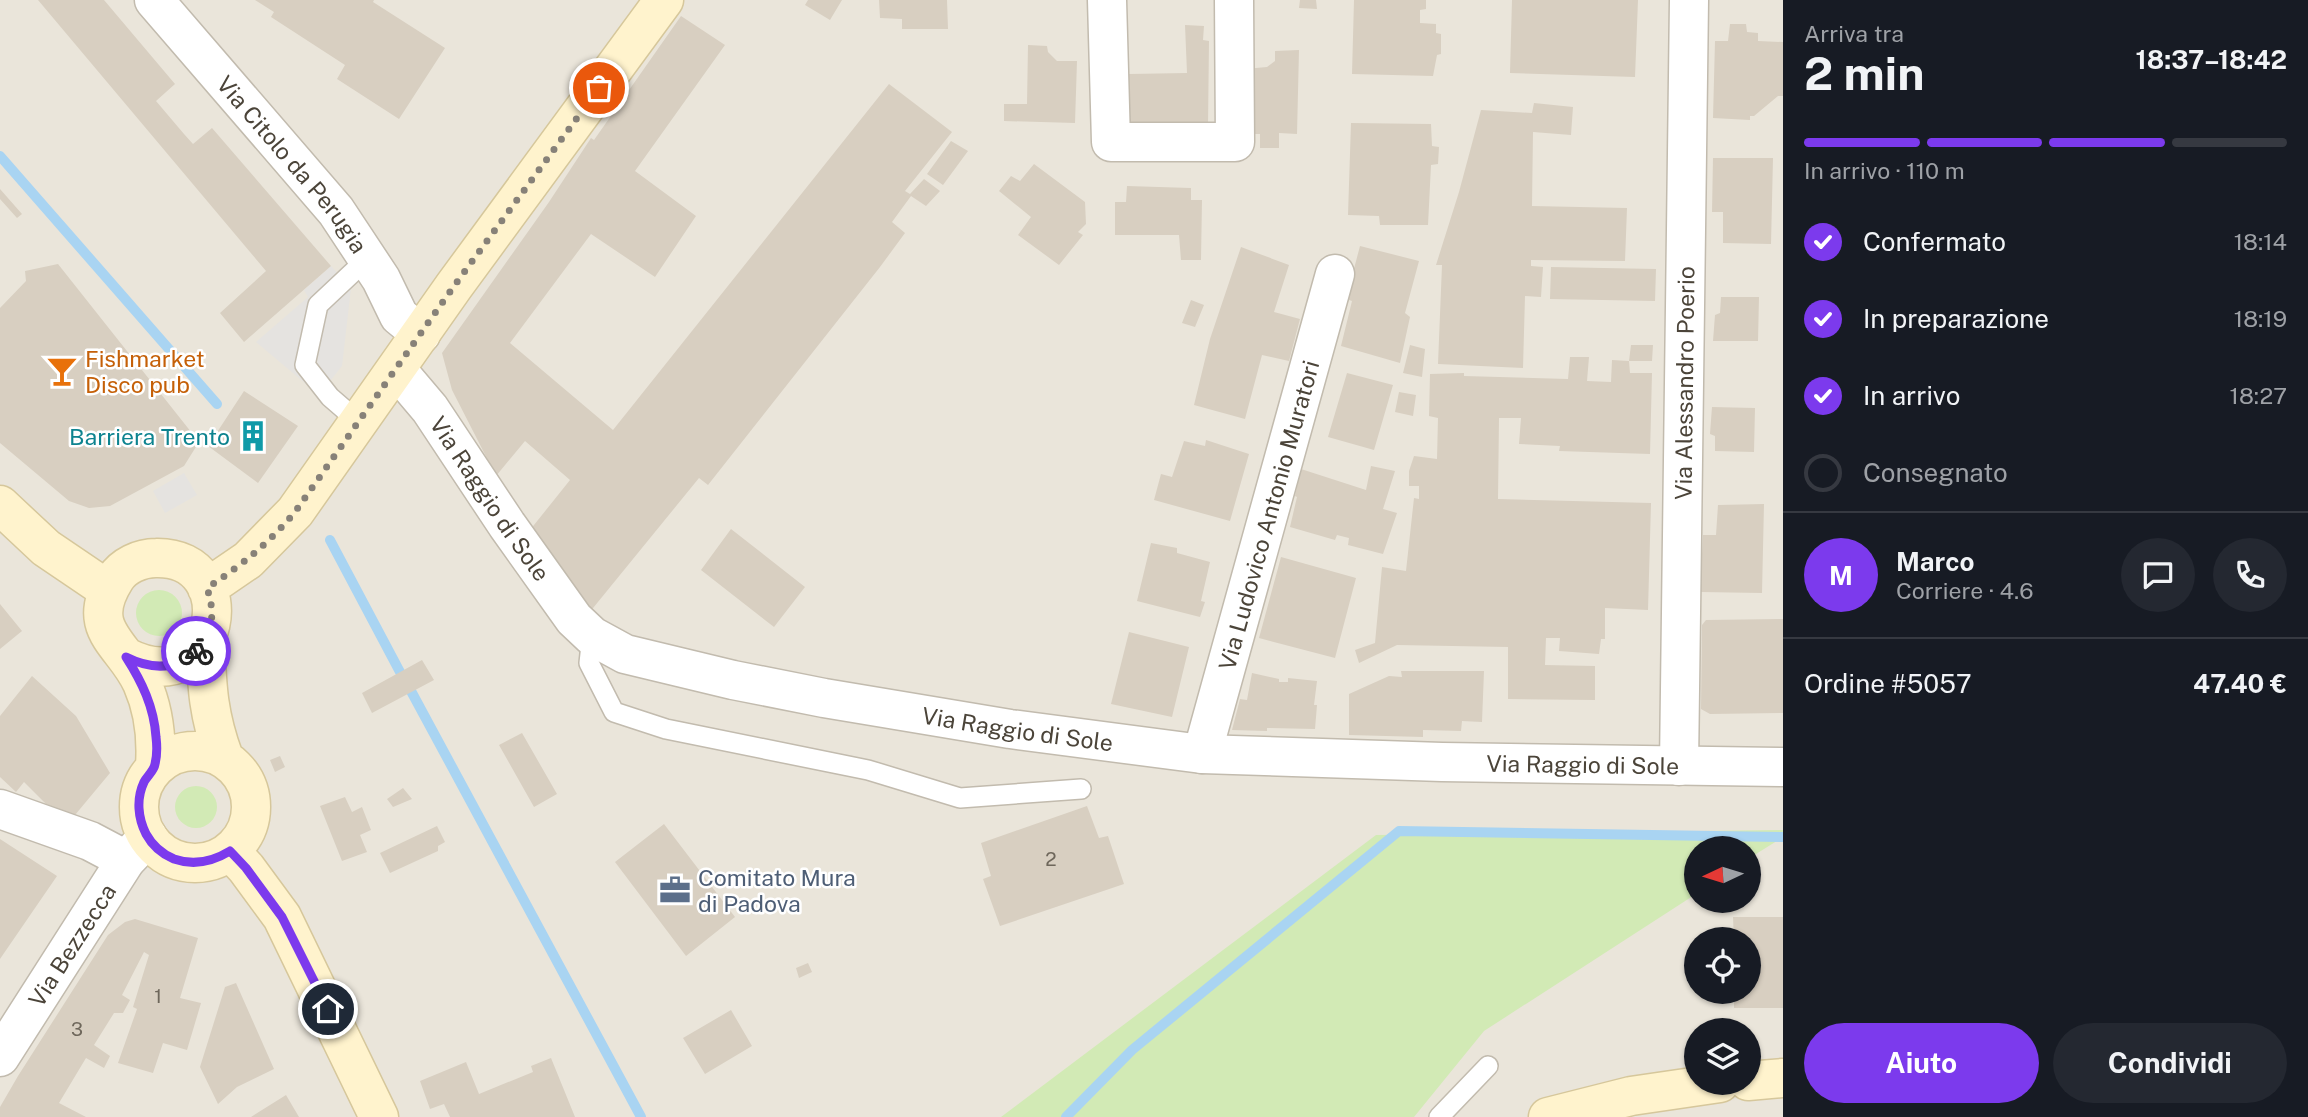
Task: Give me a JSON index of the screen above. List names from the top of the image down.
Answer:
{
  "streets": {
    "street": [
      "Via Citolo da Perugia",
      "Via Alessandro Poerio",
      "Via Raggio di Sole",
      "Via Ludovico Antonio Muratori",
      "Via Bezzecca"
    ]
  },
  "crossings": [
    ["Via Alessandro Poerio", "Via Raggio di Sole"],
    ["Via Raggio di Sole", "Via Ludovico Antonio Muratori"]
  ],
  "places": {
    "bar": ["Fishmarket Disco pub"],
    "building": ["Barriera Trento"],
    "office": ["Comitato Mura di Padova"]
  },
  "house_numbers": ["2", "1", "3"],
  "north": "left",
  "page": {
    "heading": ["2 min", "Arriva tra", "18:37–18:42"],
    "panel": [
      "Marco",
      "Corriere · 4.6",
      "Ordine #5057",
      "47.40 €"
    ],
    "bar": "In arrivo · 110 m",
    "list": [
      ["Confermato", "18:14"],
      ["In preparazione", "18:19"],
      ["In arrivo", "18:27"],
      "Consegnato"
    ],
    "round": "M",
    "buttons": ["Aiuto", "Condividi"]
  }
}
